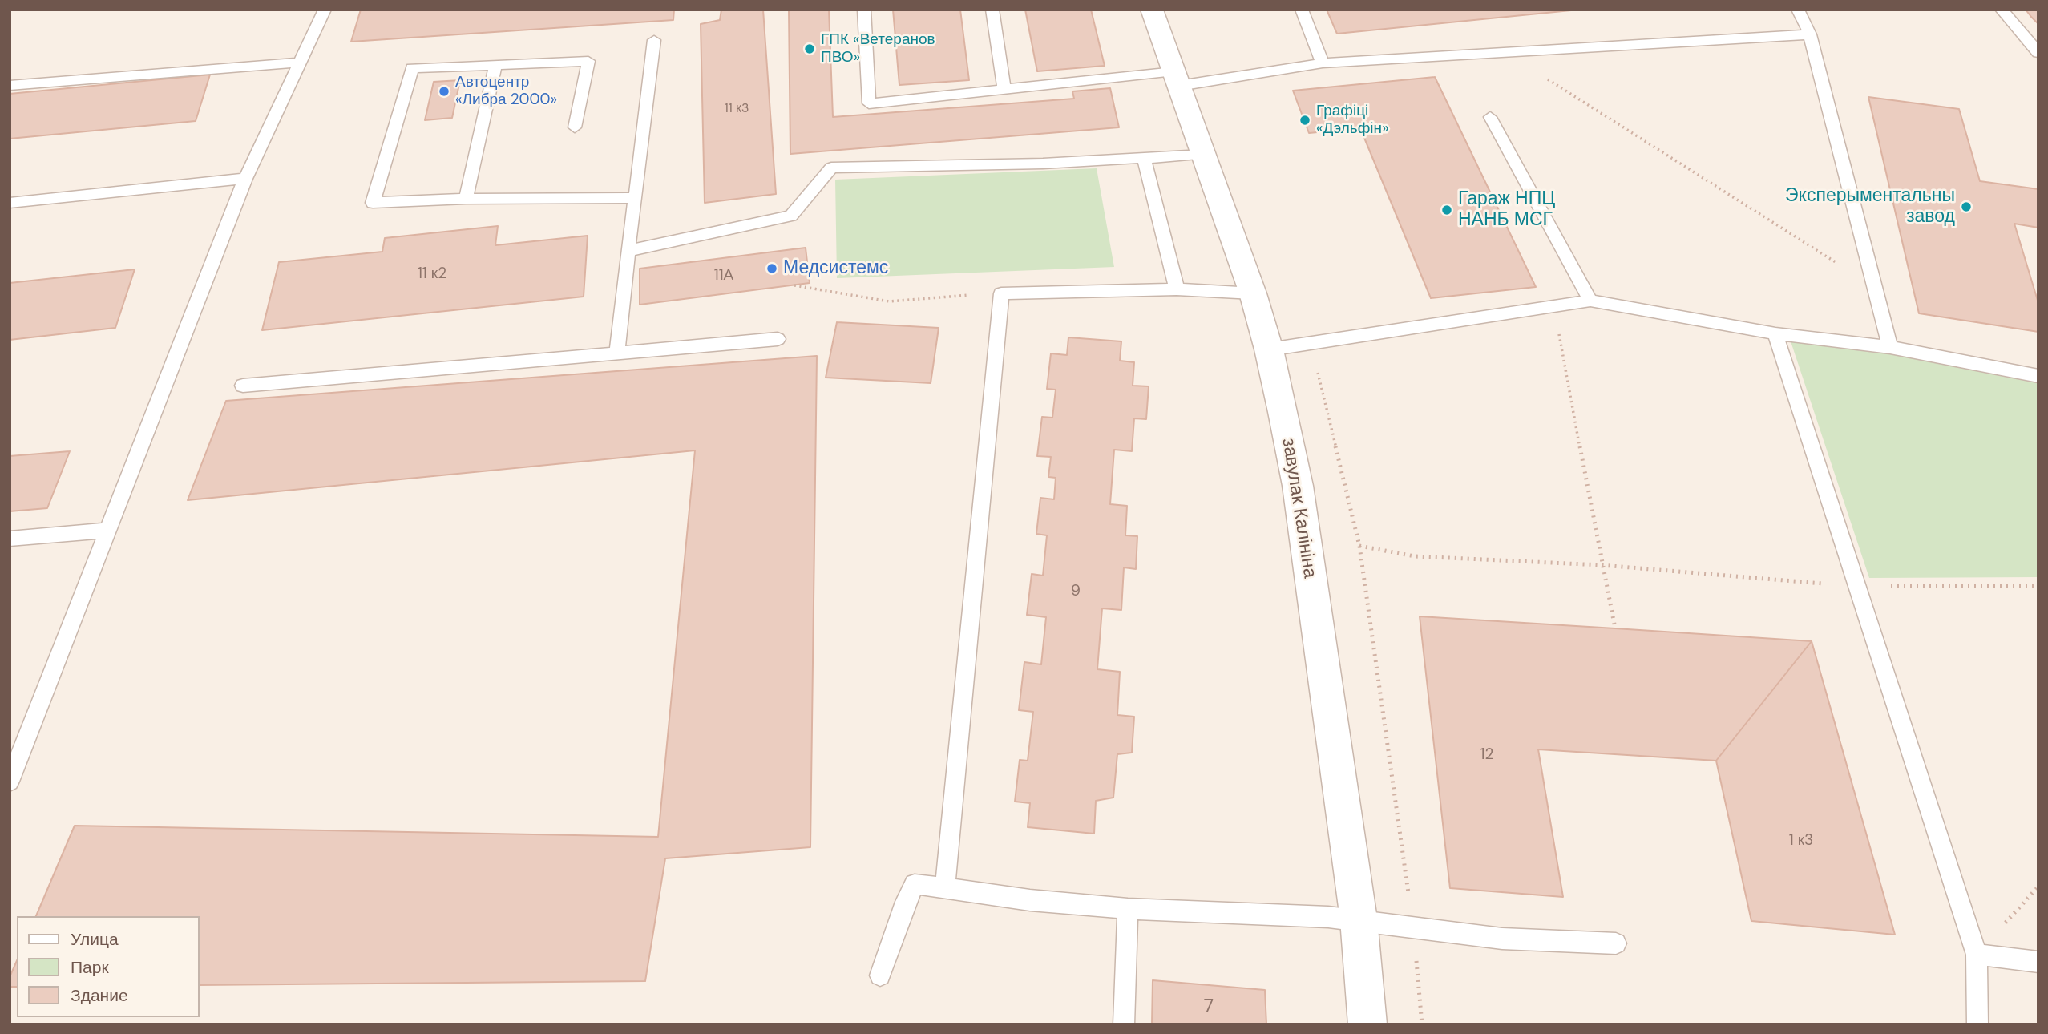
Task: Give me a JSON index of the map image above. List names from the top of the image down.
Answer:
{
  "streets": {
    "street": ["завулак Калініна"]
  },
  "places": [
    "ГПК «Ветеранов ПВО»",
    "Автоцентр «Либра 2000»",
    "Графіці «Дэльфін»",
    "Эксперыментальны завод",
    "Гараж НПЦ НАНБ МСГ",
    "Медсистемс"
  ],
  "house_numbers": [
    "11 к3",
    "11 к2",
    "11А",
    "9",
    "12",
    "1 к3",
    "7"
  ],
  "legend": ["Улица", "Парк", "Здание"]
}
